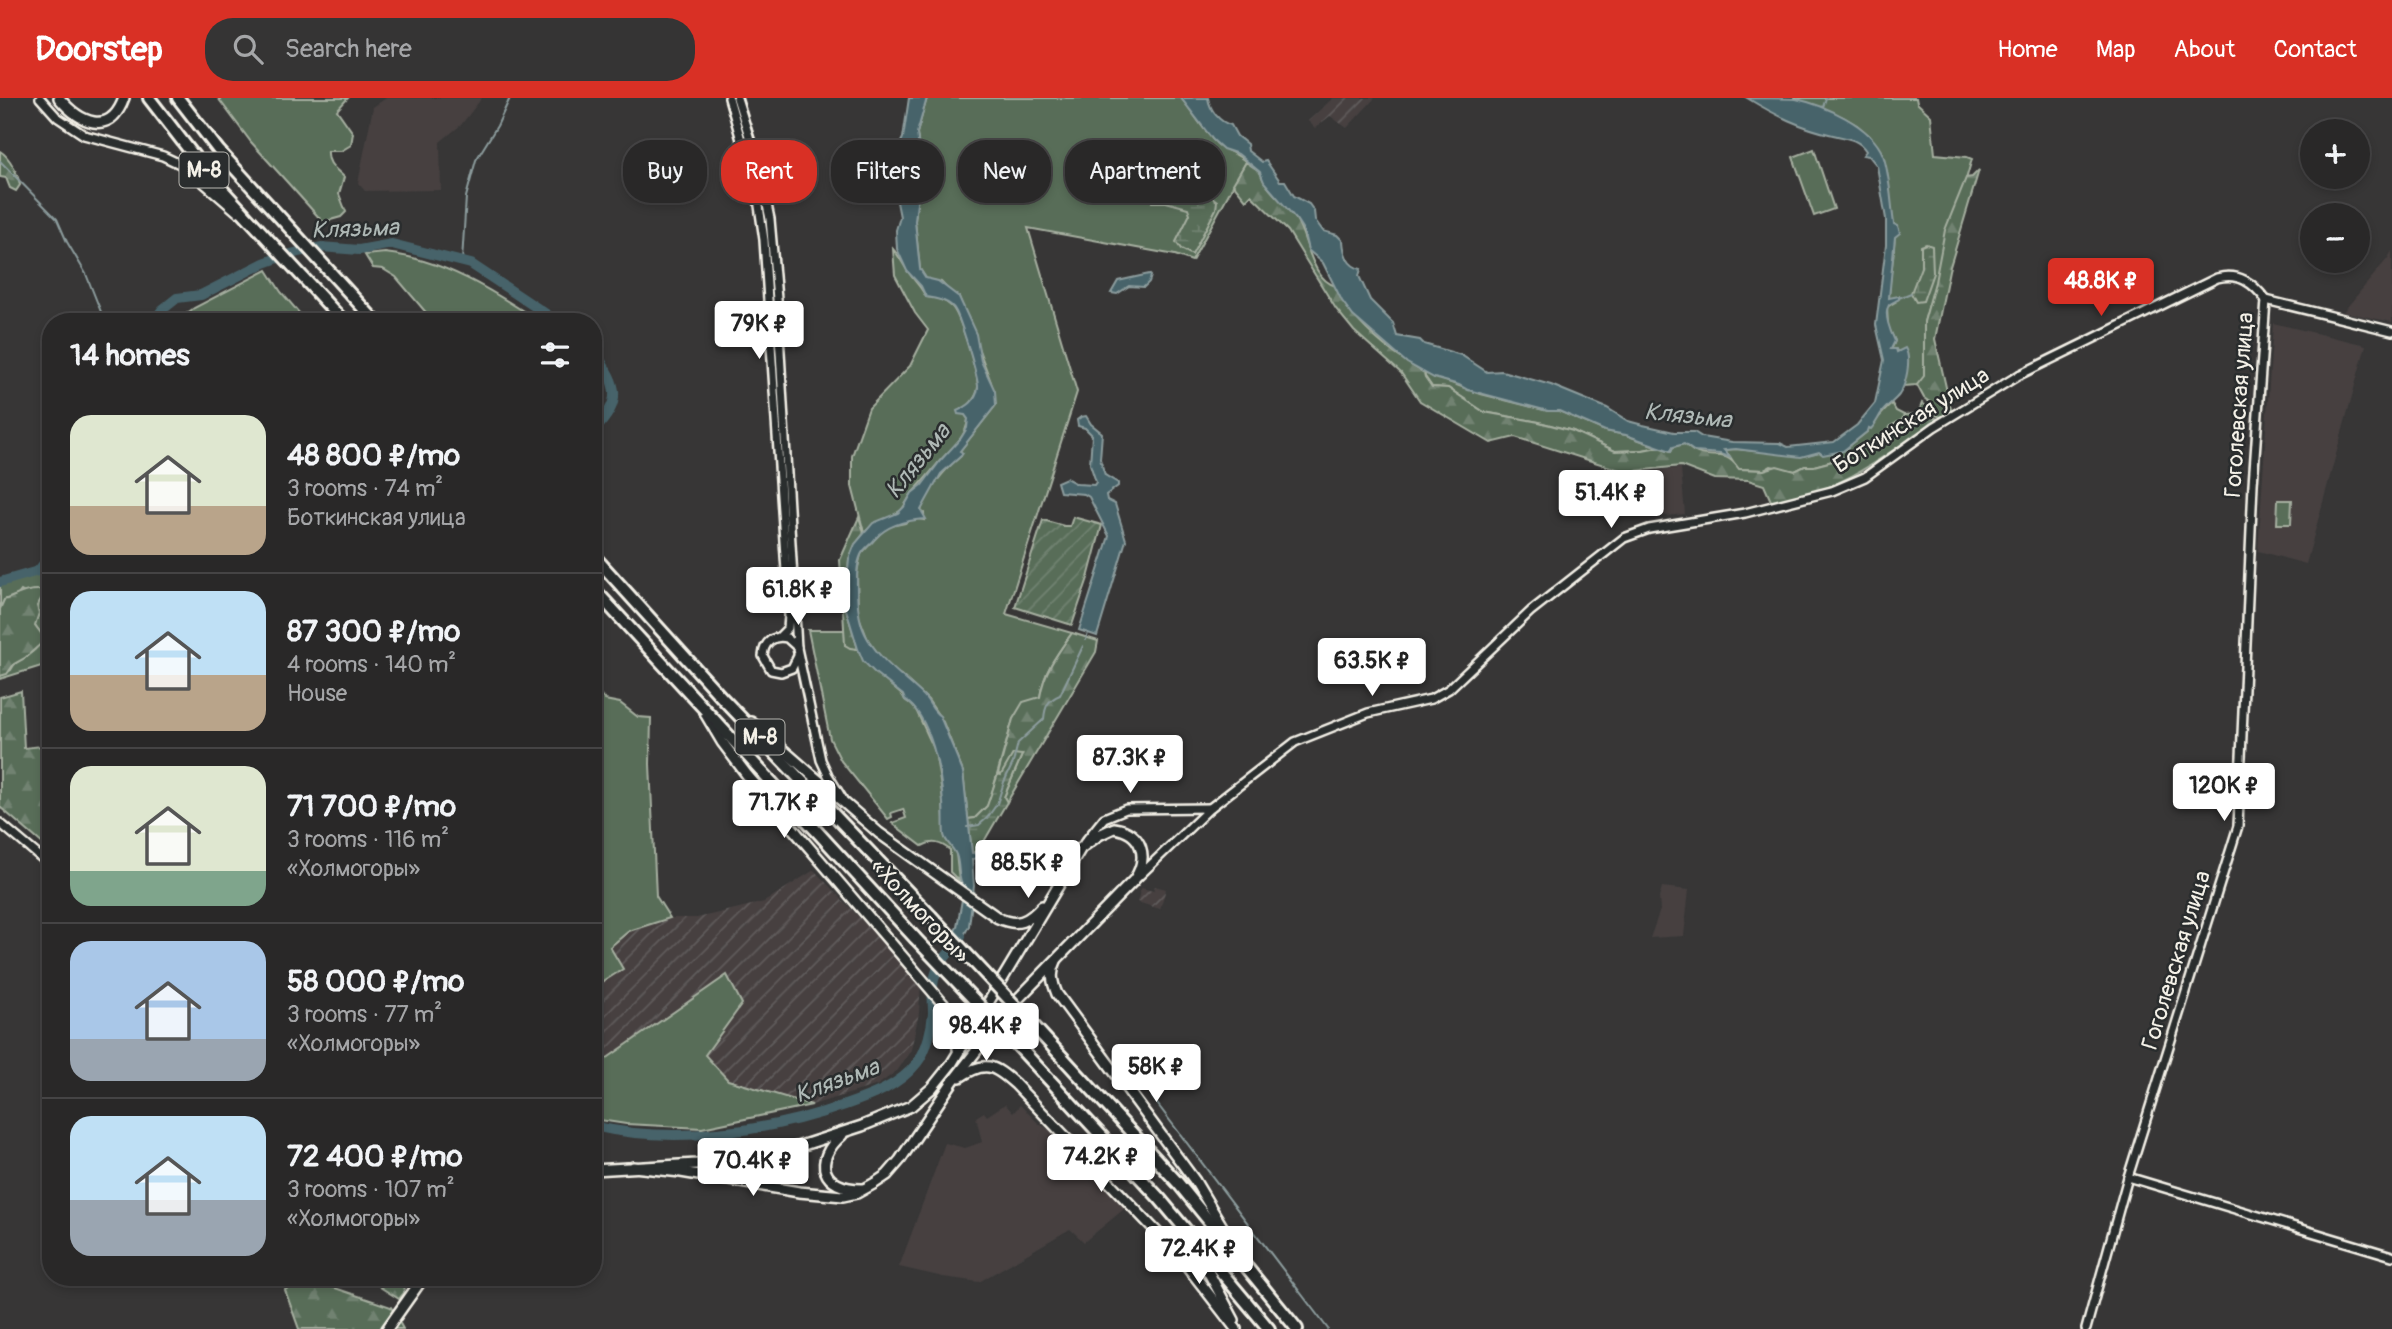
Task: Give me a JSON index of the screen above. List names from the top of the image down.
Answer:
{
  "streets": {
    "highway": ["М-8", "«Холмогоры»"],
    "street": ["Гоголевская улица", "Боткинская улица"]
  },
  "crossings": [
    ["Гоголевская улица", "Боткинская улица"]
  ],
  "water": ["Клязьма"],
  "page": {
    "header": "Doorstep",
    "search": "Search here",
    "nav": [
      "Home",
      "Map",
      "About",
      "Contact"
    ],
    "map_buttons": ["+", "−"],
    "chip": [
      "Buy",
      "Rent",
      "Filters",
      "New",
      "Apartment"
    ],
    "price": [
      "48.8K ₽",
      "79K ₽",
      "51.4K ₽",
      "61.8K ₽",
      "63.5K ₽",
      "87.3K ₽",
      "120K ₽",
      "71.7K ₽",
      "88.5K ₽",
      "98.4K ₽",
      "58K ₽",
      "74.2K ₽",
      "70.4K ₽",
      "72.4K ₽"
    ],
    "heading": "14 homes",
    "list": [
      {
        "name": "48 800 ₽/mo",
        "note": "3 rooms · 74 m² · Боткинская улица"
      },
      {
        "name": "87 300 ₽/mo",
        "note": "4 rooms · 140 m² · House"
      },
      {
        "name": "71 700 ₽/mo",
        "note": "3 rooms · 116 m² · «Холмогоры»"
      },
      {
        "name": "58 000 ₽/mo",
        "note": "3 rooms · 77 m² · «Холмогоры»"
      },
      {
        "name": "72 400 ₽/mo",
        "note": "3 rooms · 107 m² · «Холмогоры»"
      }
    ]
  }
}
